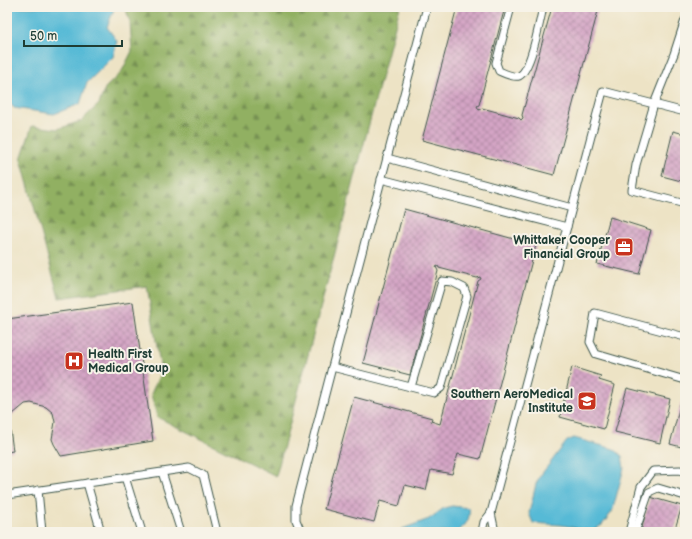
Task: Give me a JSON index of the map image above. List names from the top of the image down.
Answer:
{
  "places": {
    "office": ["Whittaker Cooper Financial Group"],
    "hospital": ["Health First Medical Group"],
    "school or university": ["Southern AeroMedical Institute"]
  },
  "scale_bar": "50 m"
}
